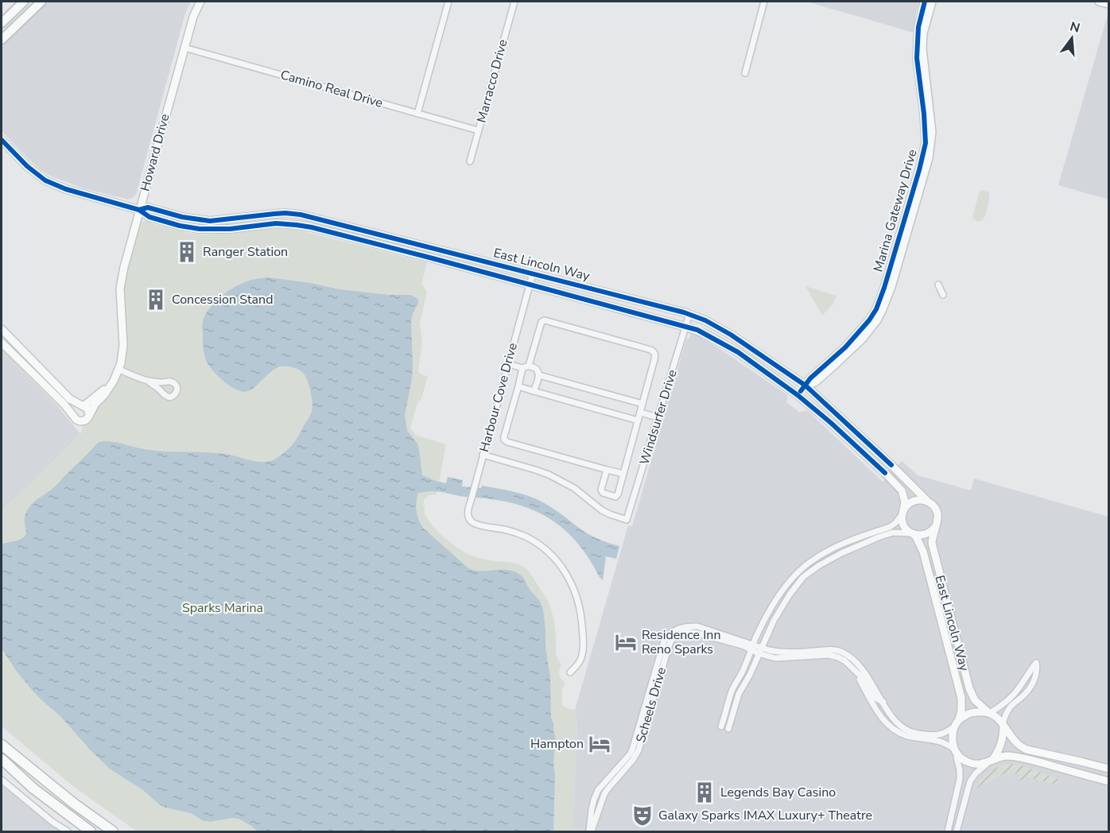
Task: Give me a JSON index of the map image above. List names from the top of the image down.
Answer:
{
  "streets": {
    "street": [
      "Marracco Drive",
      "Camino Real Drive",
      "Howard Drive",
      "Marina Gateway Drive",
      "East Lincoln Way",
      "Harbour Cove Drive",
      "Windsurfer Drive",
      "Scheels Drive"
    ]
  },
  "crossings": [
    ["Marracco Drive", "Camino Real Drive"],
    ["Camino Real Drive", "Howard Drive"],
    ["Howard Drive", "East Lincoln Way"],
    ["Marina Gateway Drive", "East Lincoln Way"],
    ["East Lincoln Way", "Harbour Cove Drive"],
    ["East Lincoln Way", "Windsurfer Drive"],
    ["Harbour Cove Drive", "Windsurfer Drive"]
  ],
  "parks": ["Sparks Marina"],
  "places": {
    "building": ["Ranger Station", "Concession Stand", "Legends Bay Casino"],
    "hotel": ["Residence Inn Reno Sparks", "Hampton"],
    "theatre": ["Galaxy Sparks IMAX Luxury+ Theatre"]
  },
  "north": "top"
}
